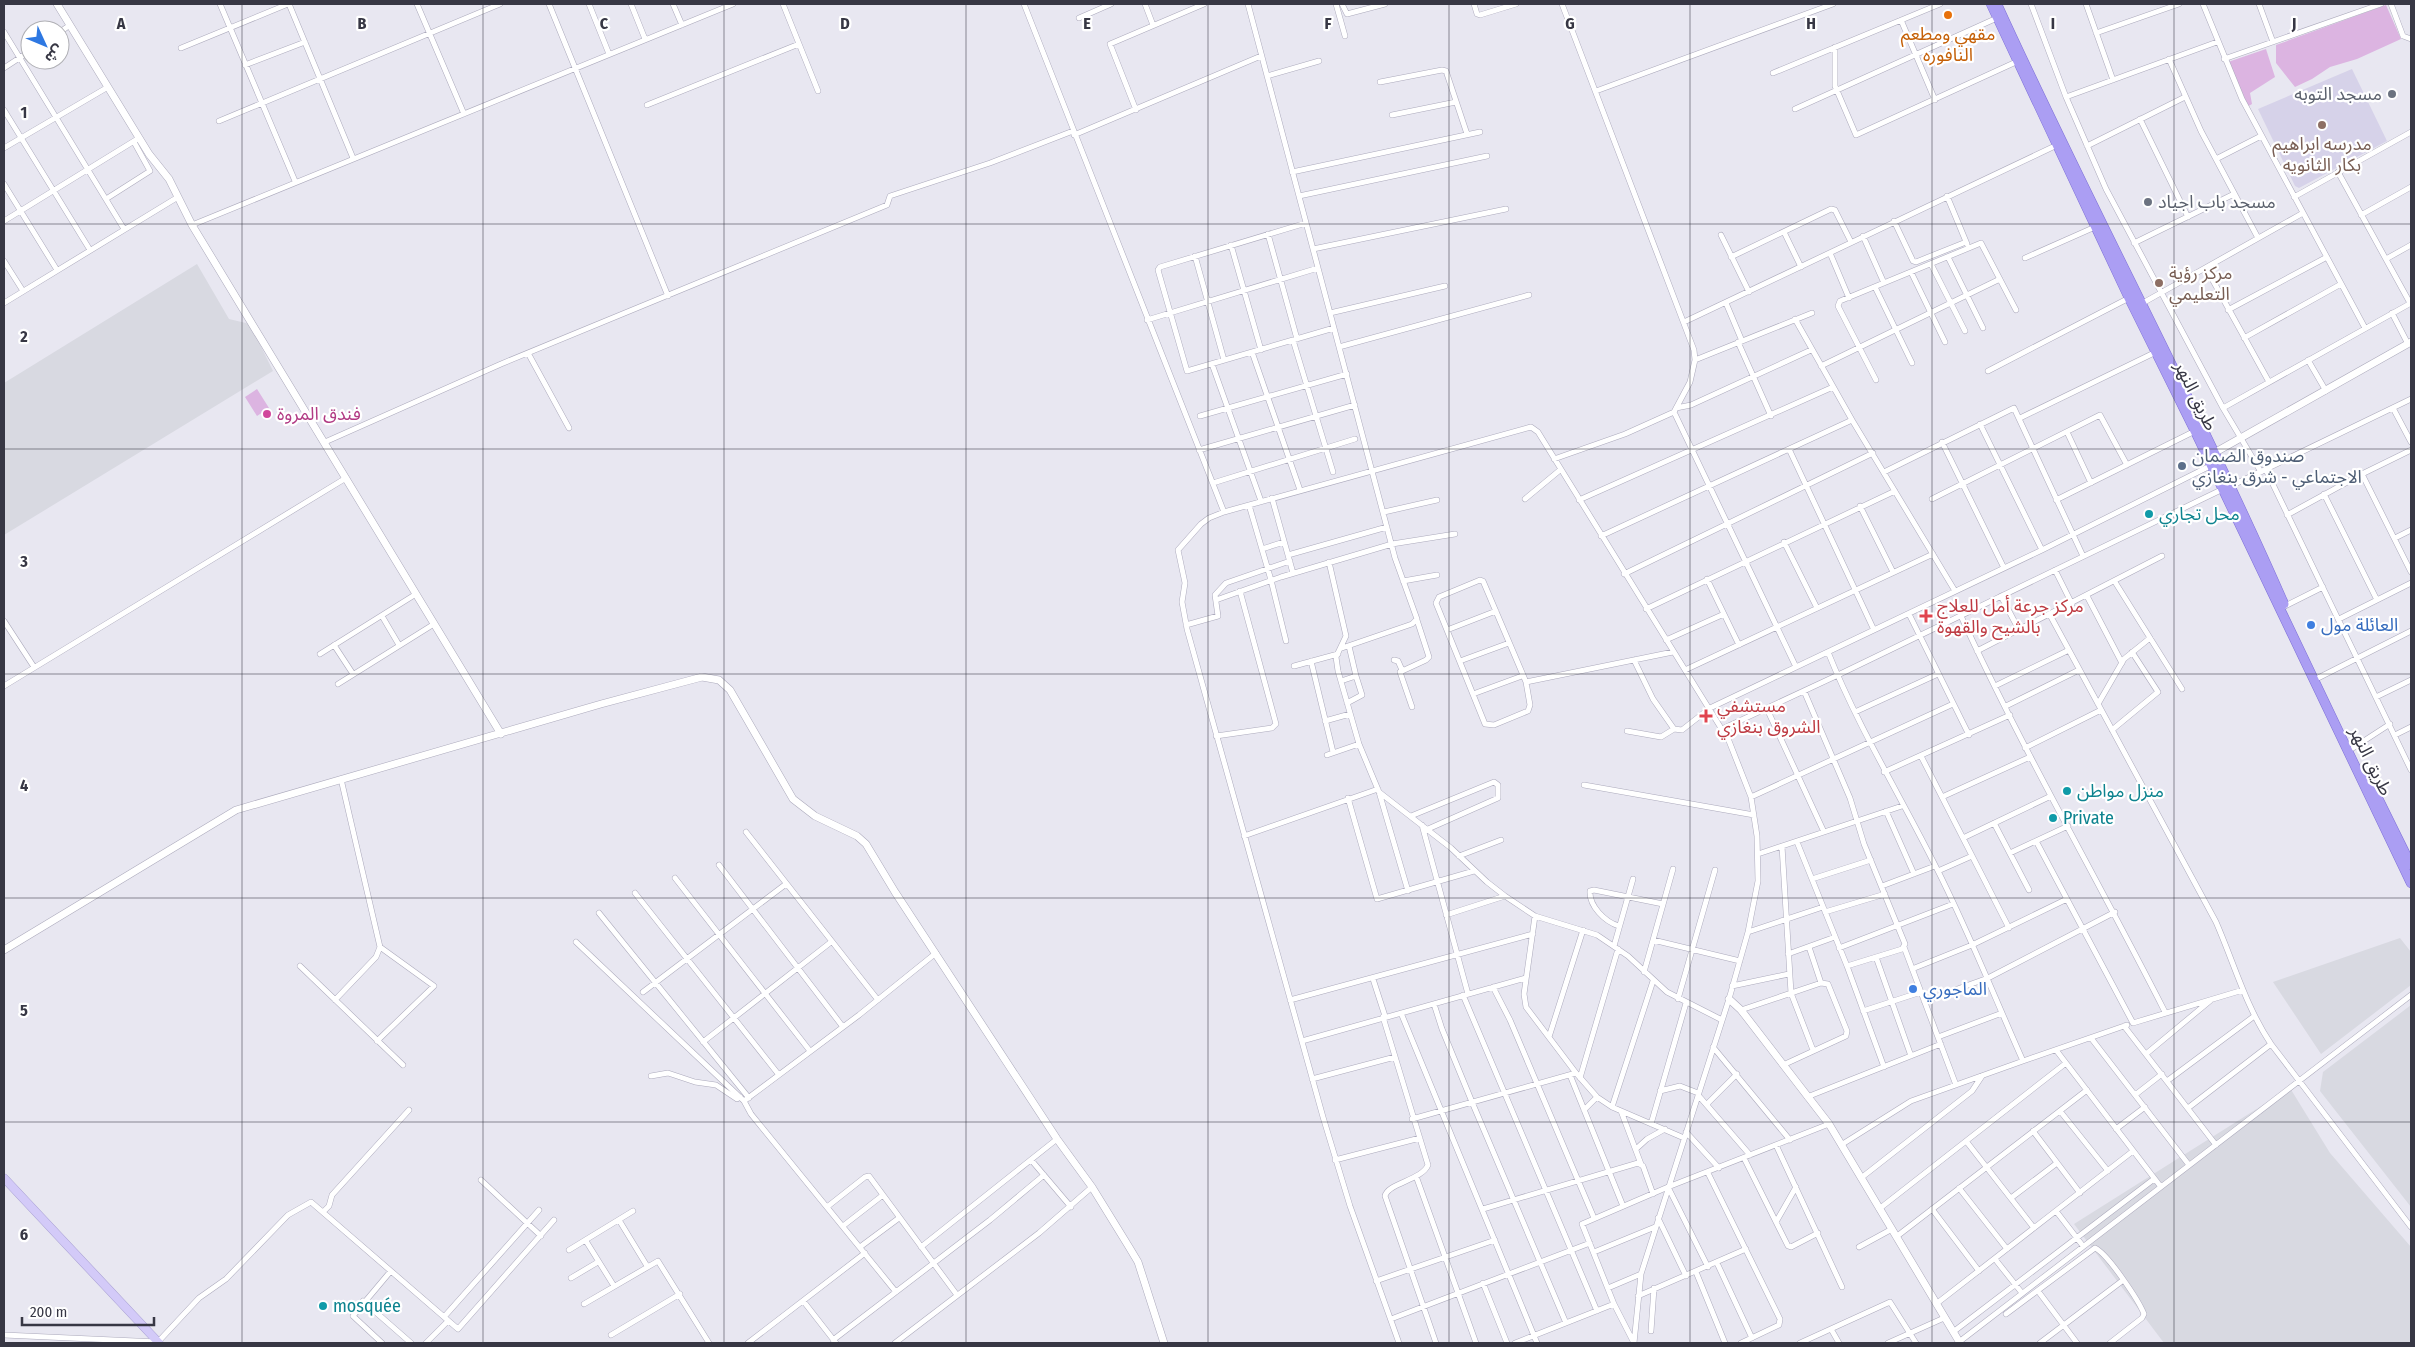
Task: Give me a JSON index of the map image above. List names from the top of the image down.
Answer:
{
  "streets": {
    "main road": ["طريق النهر"]
  },
  "places": {
    "other": [
      "مقهي ومطعم النافوره",
      "مسجد التوبه",
      "مدرسه ابراهيم بكار الثانويه",
      "مسجد باب اجياد",
      "مركز رؤية التعليمي",
      "فندق المروة",
      "صندوق الضمان الاجتماعي - شرق بنغازي",
      "محل تجاري",
      "العائلة مول",
      "منزل مواطن",
      "Private",
      "الماجوري",
      "mosquée"
    ],
    "health": ["مركز جرعة أمل للعلاج بالشيح والقهوة", "مستشفي الشروق بنغازي"]
  },
  "scale_bar": "200 m",
  "north": "bottom right",
  "grid": {
    "columns": [
      "A",
      "B",
      "C",
      "D",
      "E",
      "F",
      "G",
      "H",
      "I",
      "J"
    ],
    "rows": [
      "1",
      "2",
      "3",
      "4",
      "5",
      "6"
    ]
  }
}
